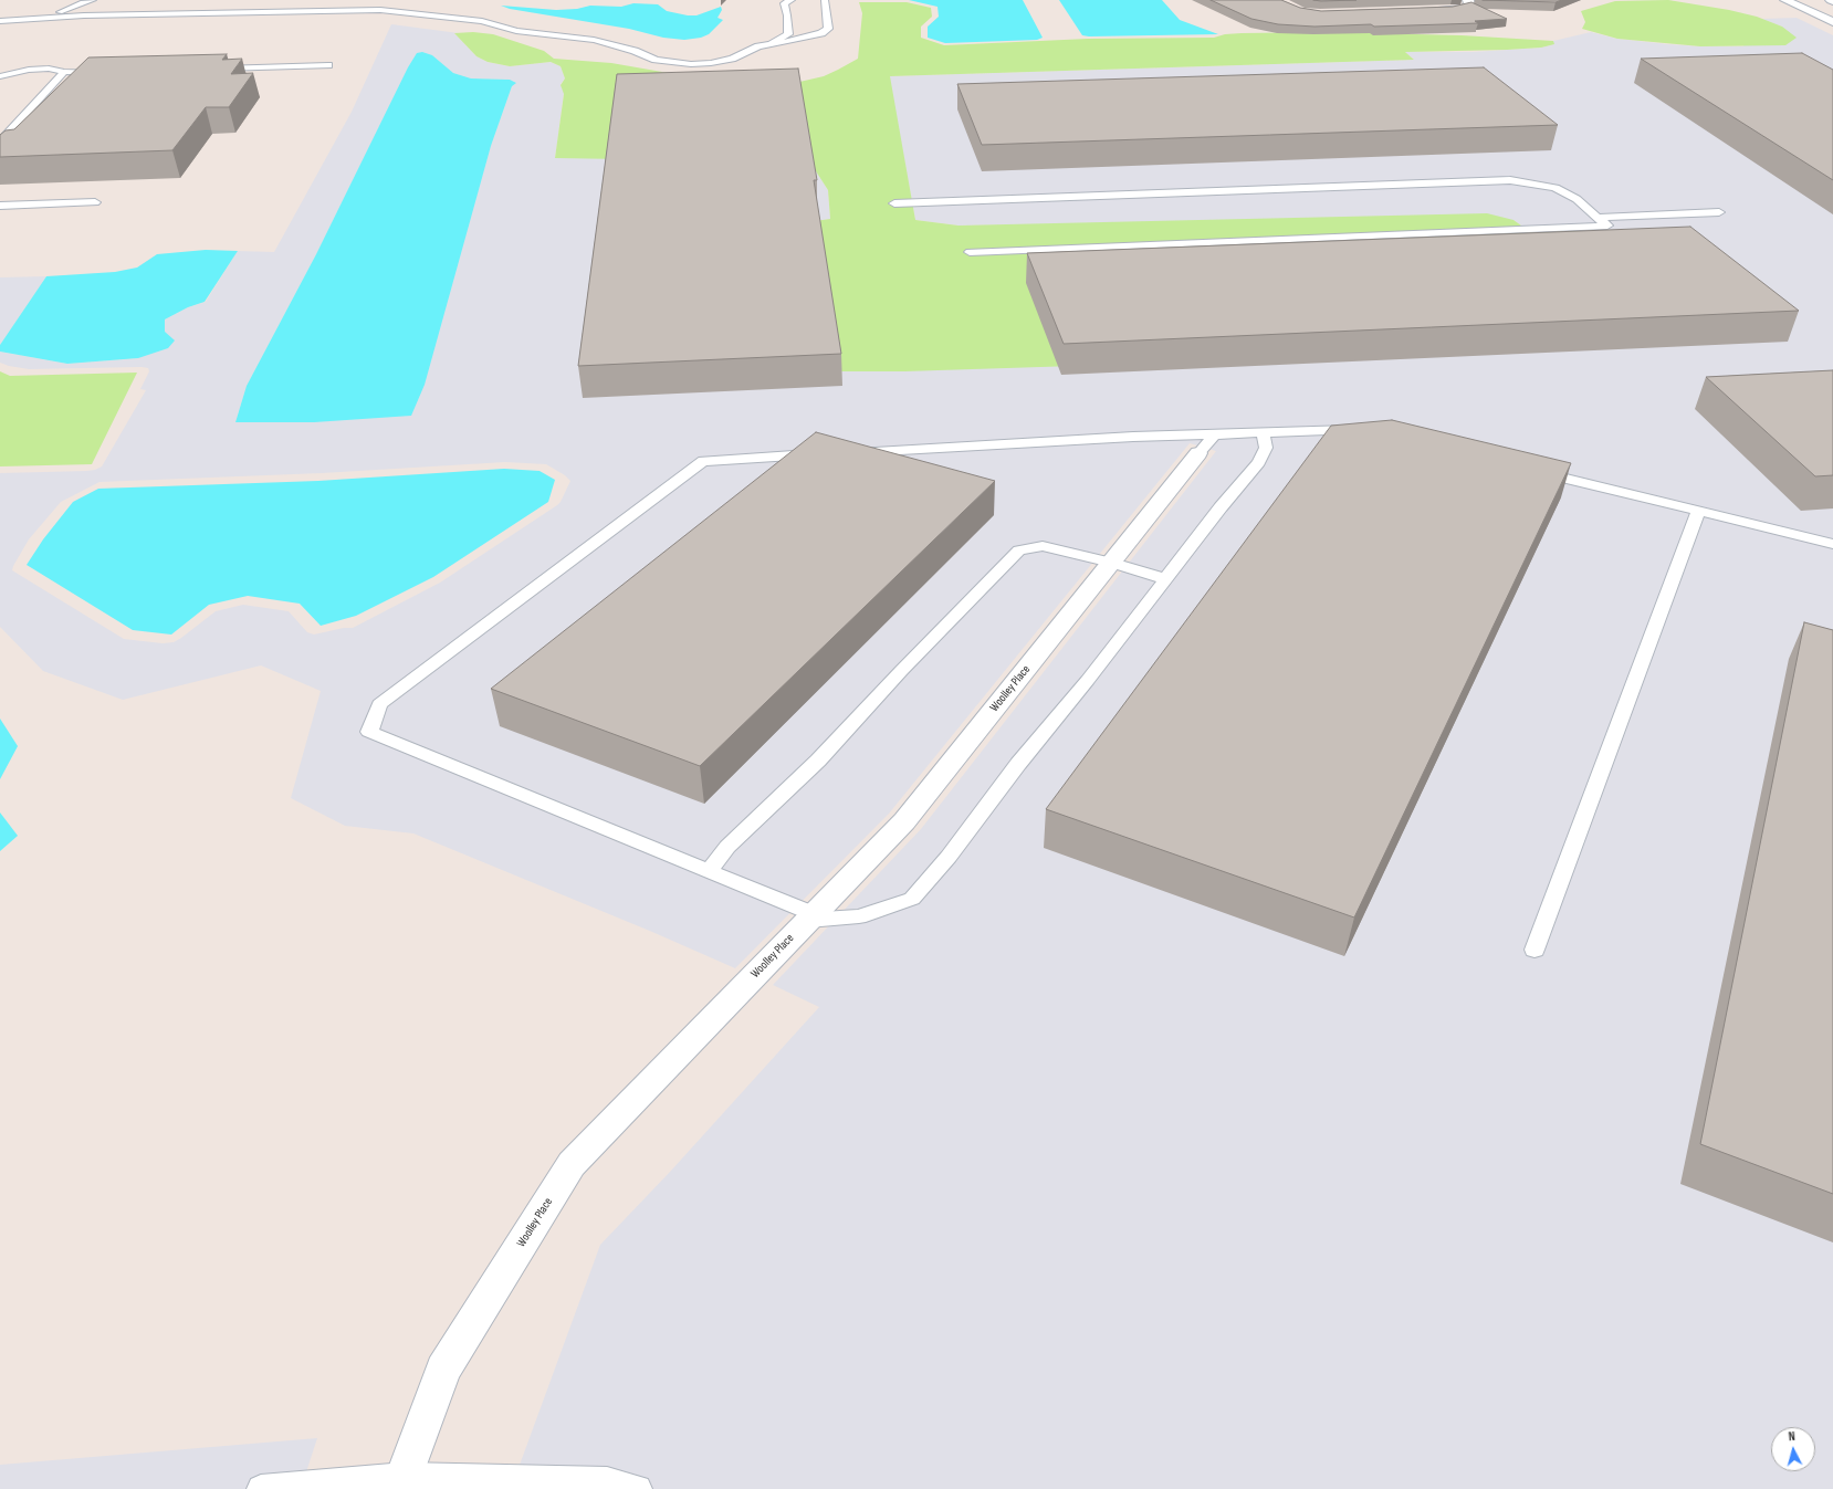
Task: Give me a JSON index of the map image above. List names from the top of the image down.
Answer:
{
  "streets": {
    "street": ["Woolley Place"]
  },
  "north": "top"
}
